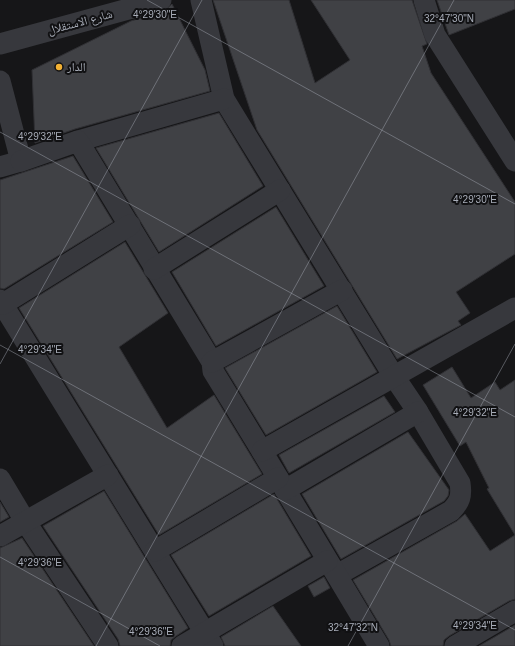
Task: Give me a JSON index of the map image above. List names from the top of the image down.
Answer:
{
  "streets": {
    "street": ["شارع الاستقلال"]
  },
  "places": ["الدار"],
  "coordinates": [
    "4°29'30\"E",
    "32°47'30\"N",
    "4°29'32\"E",
    "4°29'34\"E",
    "4°29'36\"E",
    "32°47'32\"N"
  ]
}
